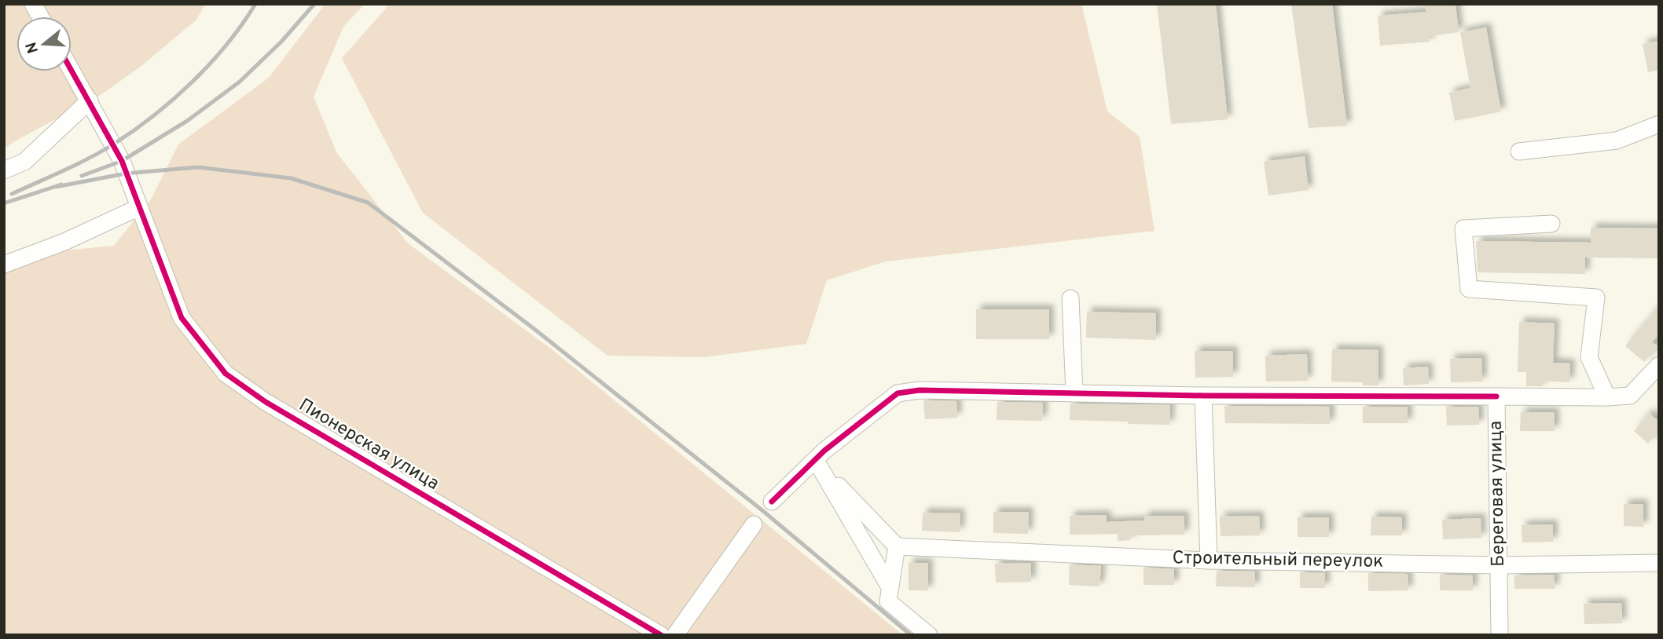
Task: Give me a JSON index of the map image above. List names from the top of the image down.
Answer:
{
  "streets": {
    "street": ["Пионерская улица", "Береговая улица", "Строительный переулок"]
  },
  "crossings": [
    ["Береговая улица", "Строительный переулок"]
  ],
  "north": "left"
}
